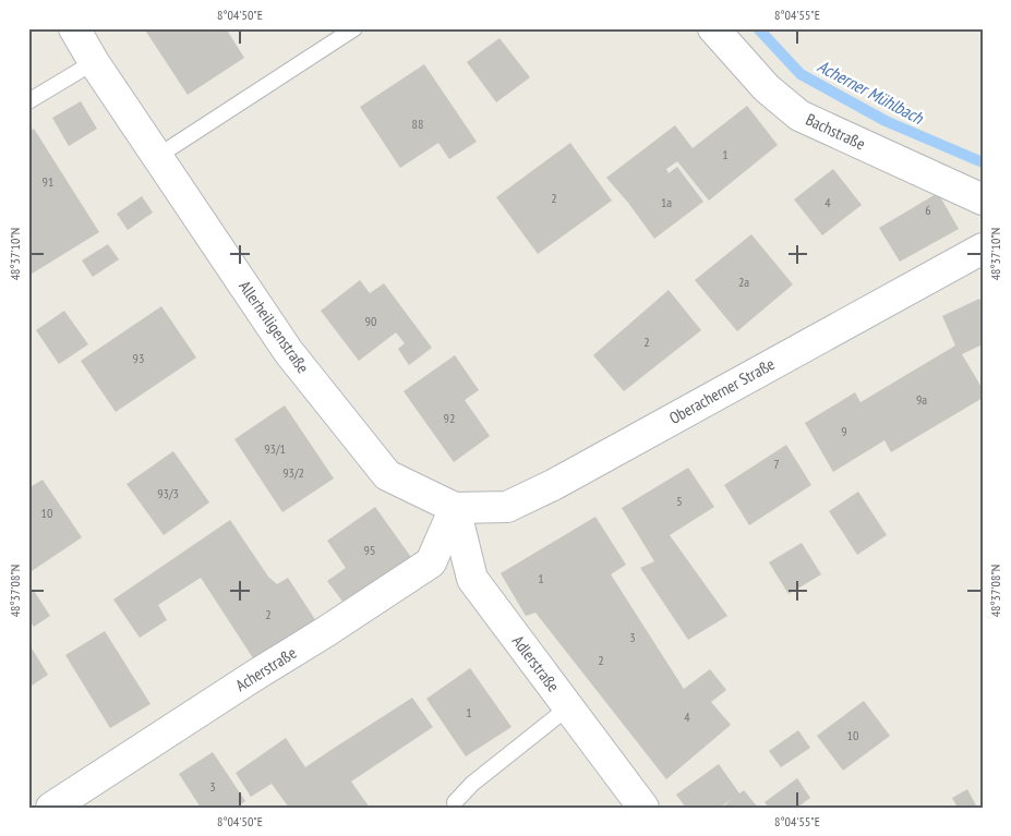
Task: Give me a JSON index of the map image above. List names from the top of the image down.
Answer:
{
  "streets": {
    "street": [
      "Bachstraße",
      "Allerheiligenstraße",
      "Oberacherner Straße",
      "Adlerstraße",
      "Acherstraße"
    ]
  },
  "crossings": [
    ["Allerheiligenstraße", "Oberacherner Straße"],
    ["Allerheiligenstraße", "Adlerstraße"],
    ["Allerheiligenstraße", "Acherstraße"],
    ["Oberacherner Straße", "Adlerstraße"],
    ["Oberacherner Straße", "Acherstraße"],
    ["Adlerstraße", "Acherstraße"]
  ],
  "water": ["Acherner Mühlbach"],
  "house_numbers": [
    "88",
    "1",
    "91",
    "2",
    "1a",
    "4",
    "6",
    "2a",
    "90",
    "2",
    "93",
    "9a",
    "92",
    "9",
    "93/1",
    "7",
    "93/2",
    "93/3",
    "5",
    "10",
    "95",
    "1",
    "2",
    "3",
    "2",
    "1",
    "4",
    "10",
    "3"
  ],
  "coordinates": [
    "8°04'50\"E",
    "8°04'55\"E",
    "48°37'10\"N",
    "48°37'08\"N"
  ]
}
